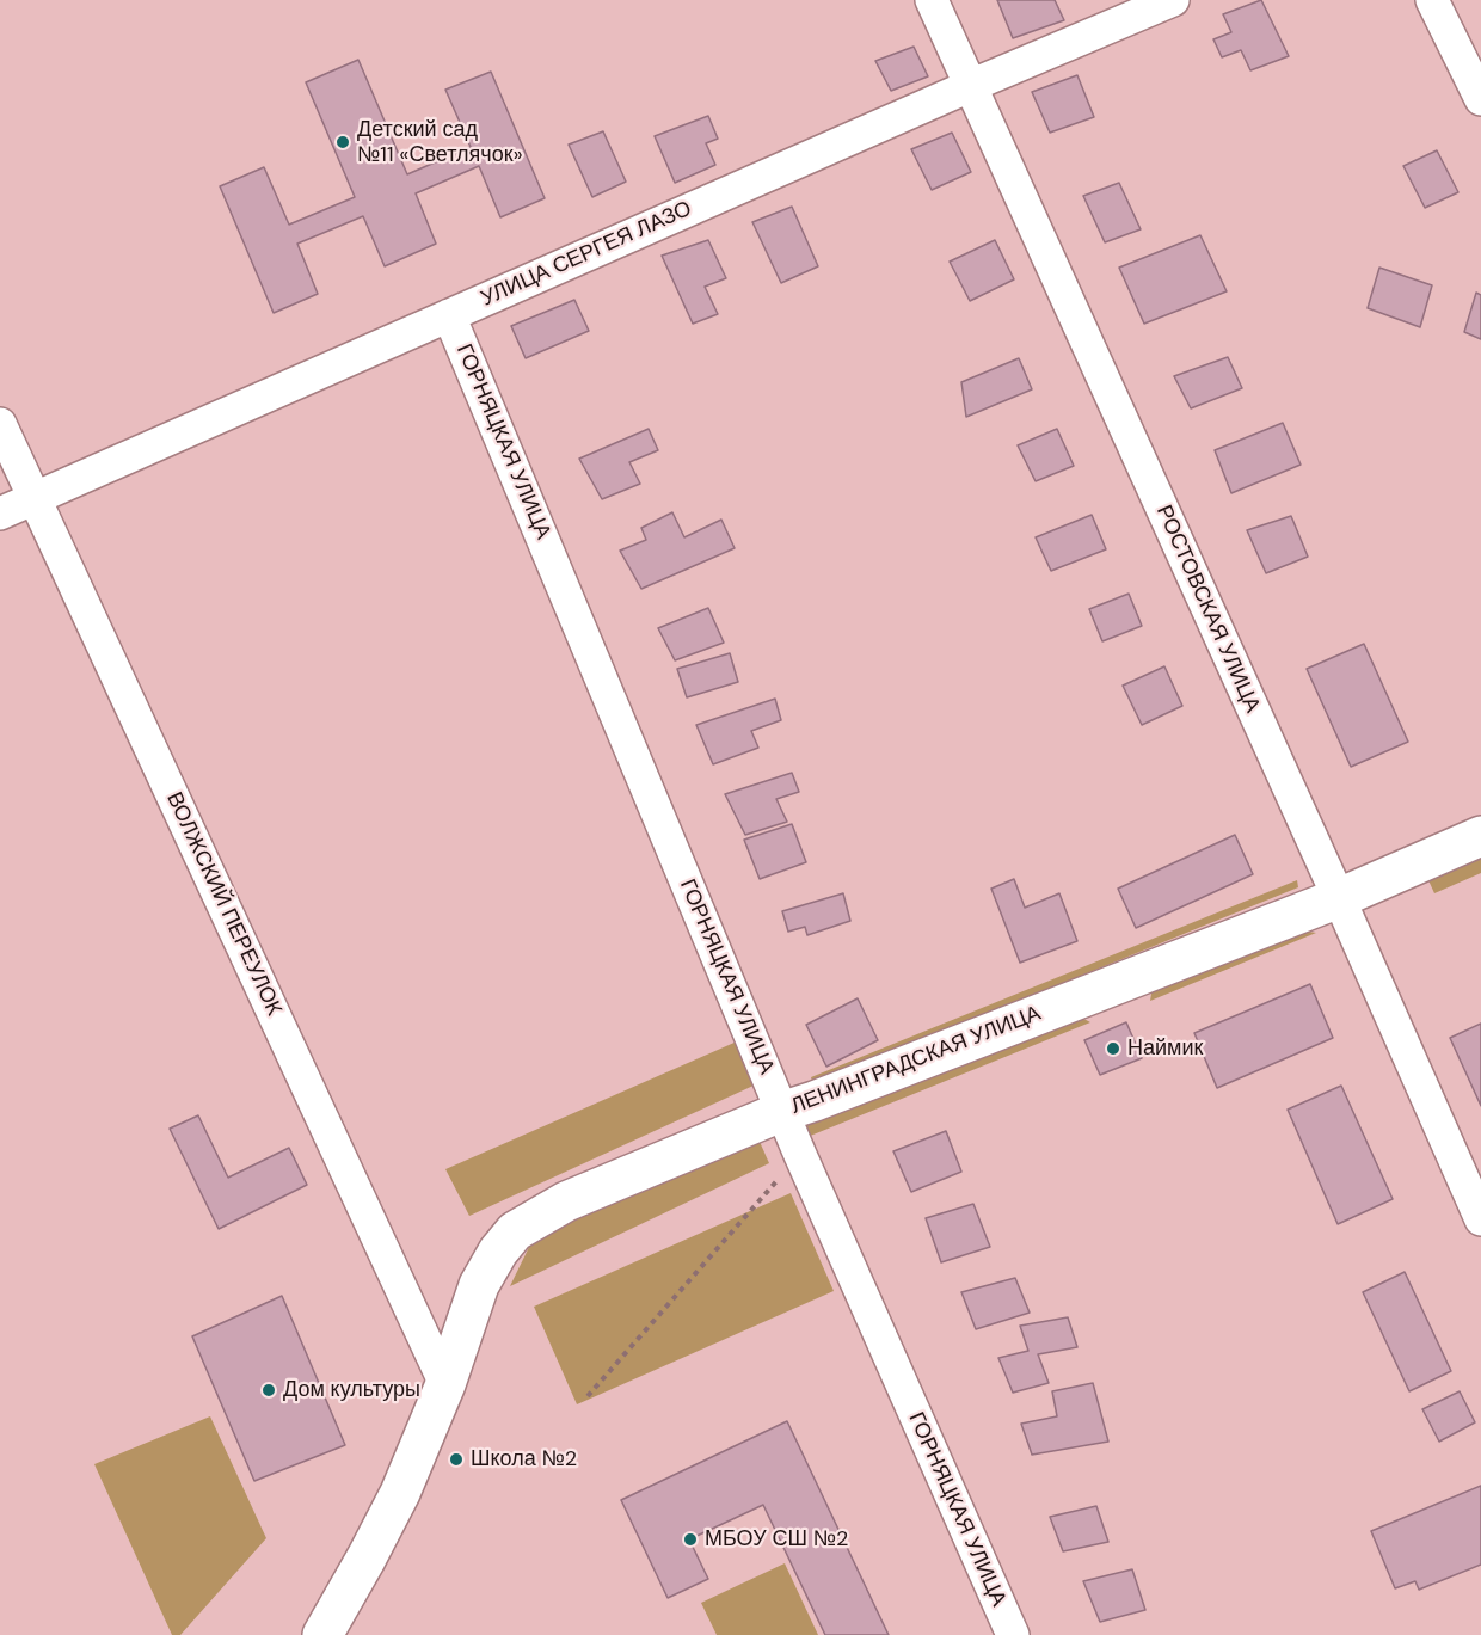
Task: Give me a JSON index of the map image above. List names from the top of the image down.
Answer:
{
  "streets": {
    "street": [
      "УЛИЦА СЕРГЕЯ ЛАЗО",
      "ГОРНЯЦКАЯ УЛИЦА",
      "РОСТОВСКАЯ УЛИЦА",
      "ВОЛЖСКИЙ ПЕРЕУЛОК",
      "ЛЕНИНГРАДСКАЯ УЛИЦА"
    ]
  },
  "crossings": [
    ["УЛИЦА СЕРГЕЯ ЛАЗО", "ГОРНЯЦКАЯ УЛИЦА"],
    ["УЛИЦА СЕРГЕЯ ЛАЗО", "РОСТОВСКАЯ УЛИЦА"],
    ["УЛИЦА СЕРГЕЯ ЛАЗО", "ВОЛЖСКИЙ ПЕРЕУЛОК"],
    ["ГОРНЯЦКАЯ УЛИЦА", "ЛЕНИНГРАДСКАЯ УЛИЦА"],
    ["РОСТОВСКАЯ УЛИЦА", "ЛЕНИНГРАДСКАЯ УЛИЦА"],
    ["ВОЛЖСКИЙ ПЕРЕУЛОК", "ЛЕНИНГРАДСКАЯ УЛИЦА"]
  ],
  "places": [
    "Детский сад №11 «Светлячок»",
    "Наймик",
    "Дом культуры",
    "Школа №2",
    "МБОУ СШ №2"
  ]
}
